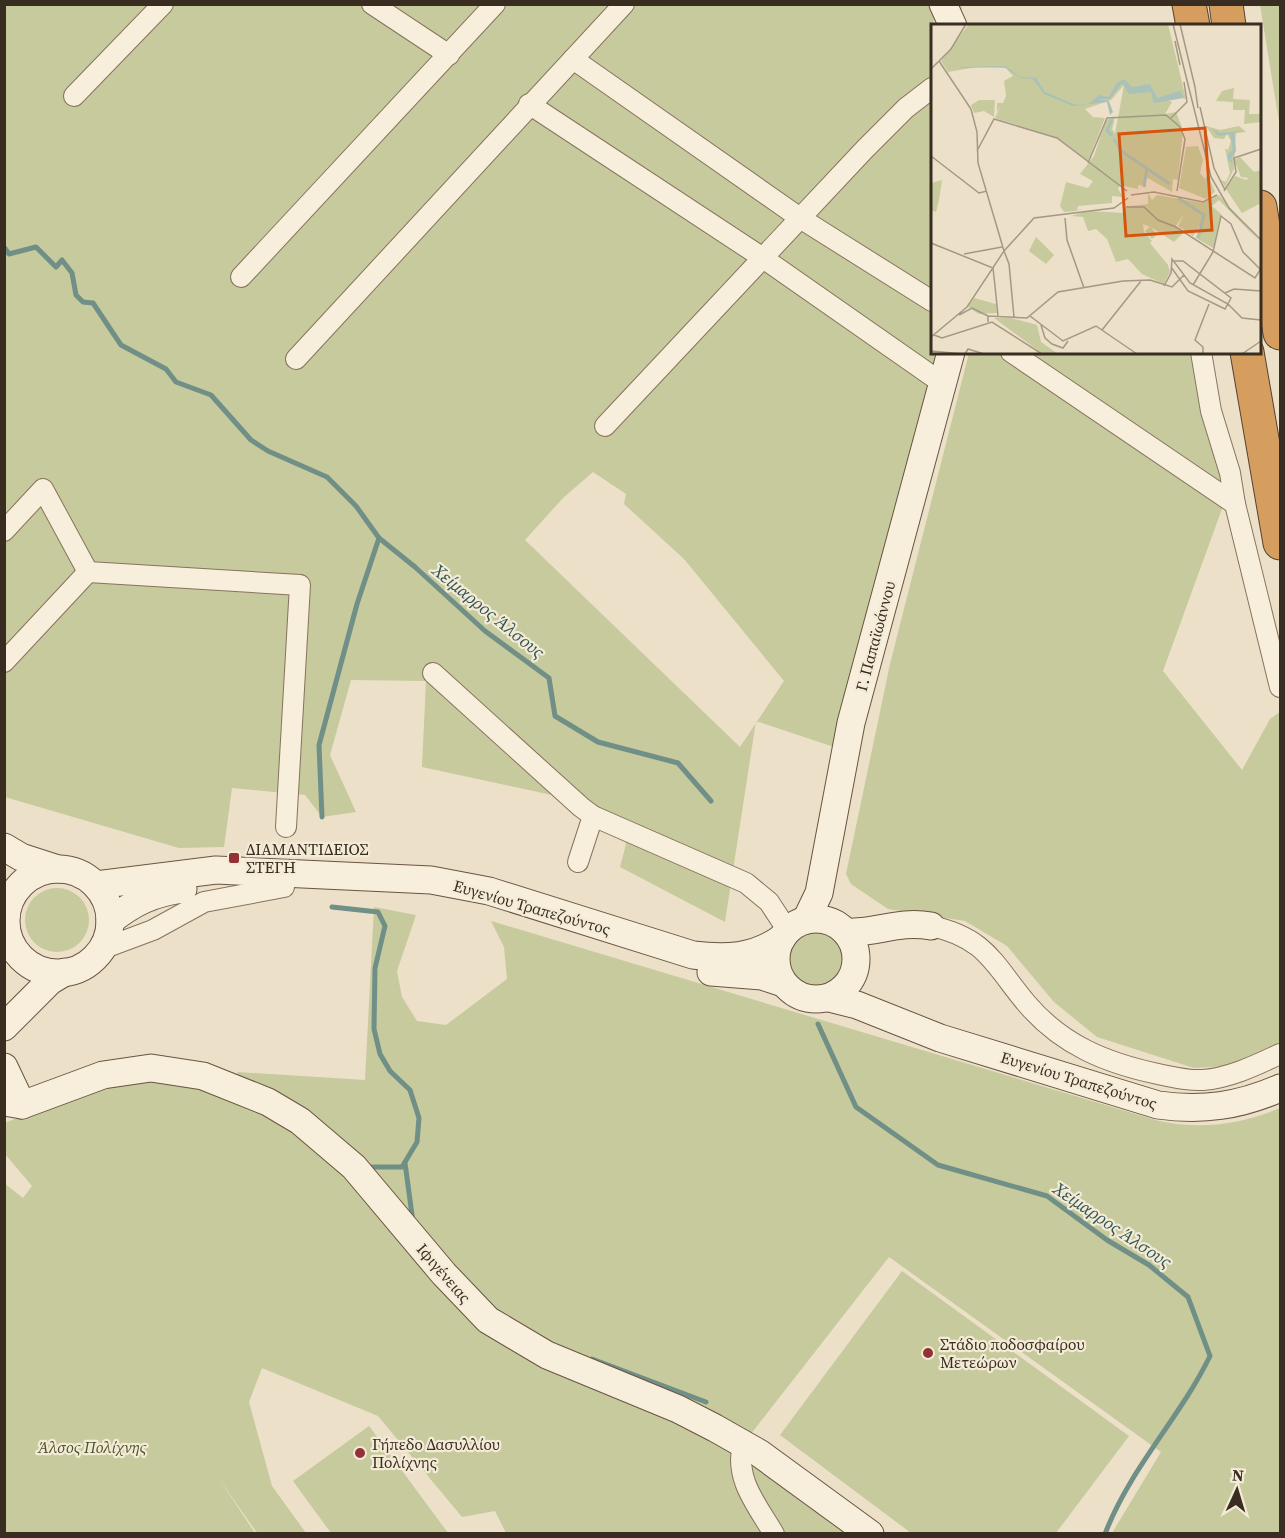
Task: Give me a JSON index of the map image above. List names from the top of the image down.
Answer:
{
  "streets": {
    "street": ["Γ. Παπαϊωάννου", "Ευγενίου Τραπεζούντος", "Ιφιγένειας"]
  },
  "crossings": [
    ["Γ. Παπαϊωάννου", "Ευγενίου Τραπεζούντος"]
  ],
  "water": ["Χείμαρρος Άλσους"],
  "parks": ["Άλσος Πολίχνης"],
  "places": {
    "transit": ["ΔΙΑΜΑΝΤΙΔΕΙΟΣ ΣΤΕΓΗ"],
    "other": ["Στάδιο ποδοσφαίρου Μετεώρων", "Γήπεδο Δασυλλίου Πολίχνης"]
  },
  "north": "top"
}
